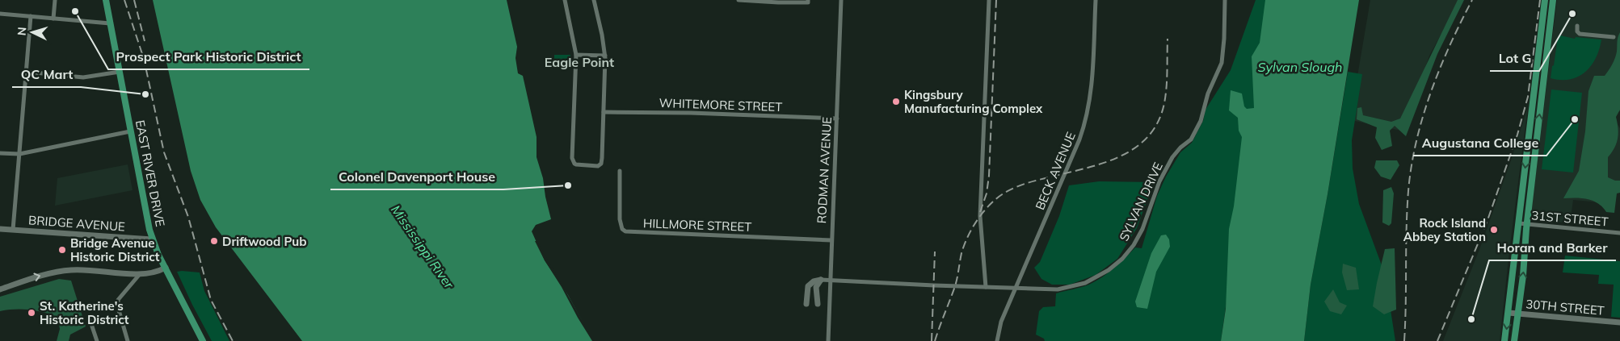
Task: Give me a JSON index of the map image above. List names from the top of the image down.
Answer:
{
  "streets": {
    "main road": ["EAST RIVER DRIVE"],
    "street": [
      "WHITEMORE STREET",
      "RODMAN AVENUE",
      "BECK AVENUE",
      "SYLVAN DRIVE",
      "31ST STREET",
      "BRIDGE AVENUE",
      "HILLMORE STREET",
      "30TH STREET"
    ]
  },
  "crossings": [
    ["WHITEMORE STREET", "RODMAN AVENUE"],
    ["RODMAN AVENUE", "SYLVAN DRIVE"],
    ["RODMAN AVENUE", "HILLMORE STREET"],
    ["BECK AVENUE", "SYLVAN DRIVE"],
    ["EAST RIVER DRIVE", "BRIDGE AVENUE"]
  ],
  "districts": ["Eagle Point"],
  "water": ["Sylvan Slough", "Mississippi River"],
  "places": [
    "Prospect Park Historic District",
    "Lot G",
    "QC Mart",
    "Kingsbury Manufacturing Complex",
    "Augustana College",
    "Colonel Davenport House",
    "Rock Island Abbey Station",
    "Driftwood Pub",
    "Bridge Avenue Historic District",
    "St. Katherine's Historic District",
    "Horan and Barker"
  ],
  "north": "left"
}
